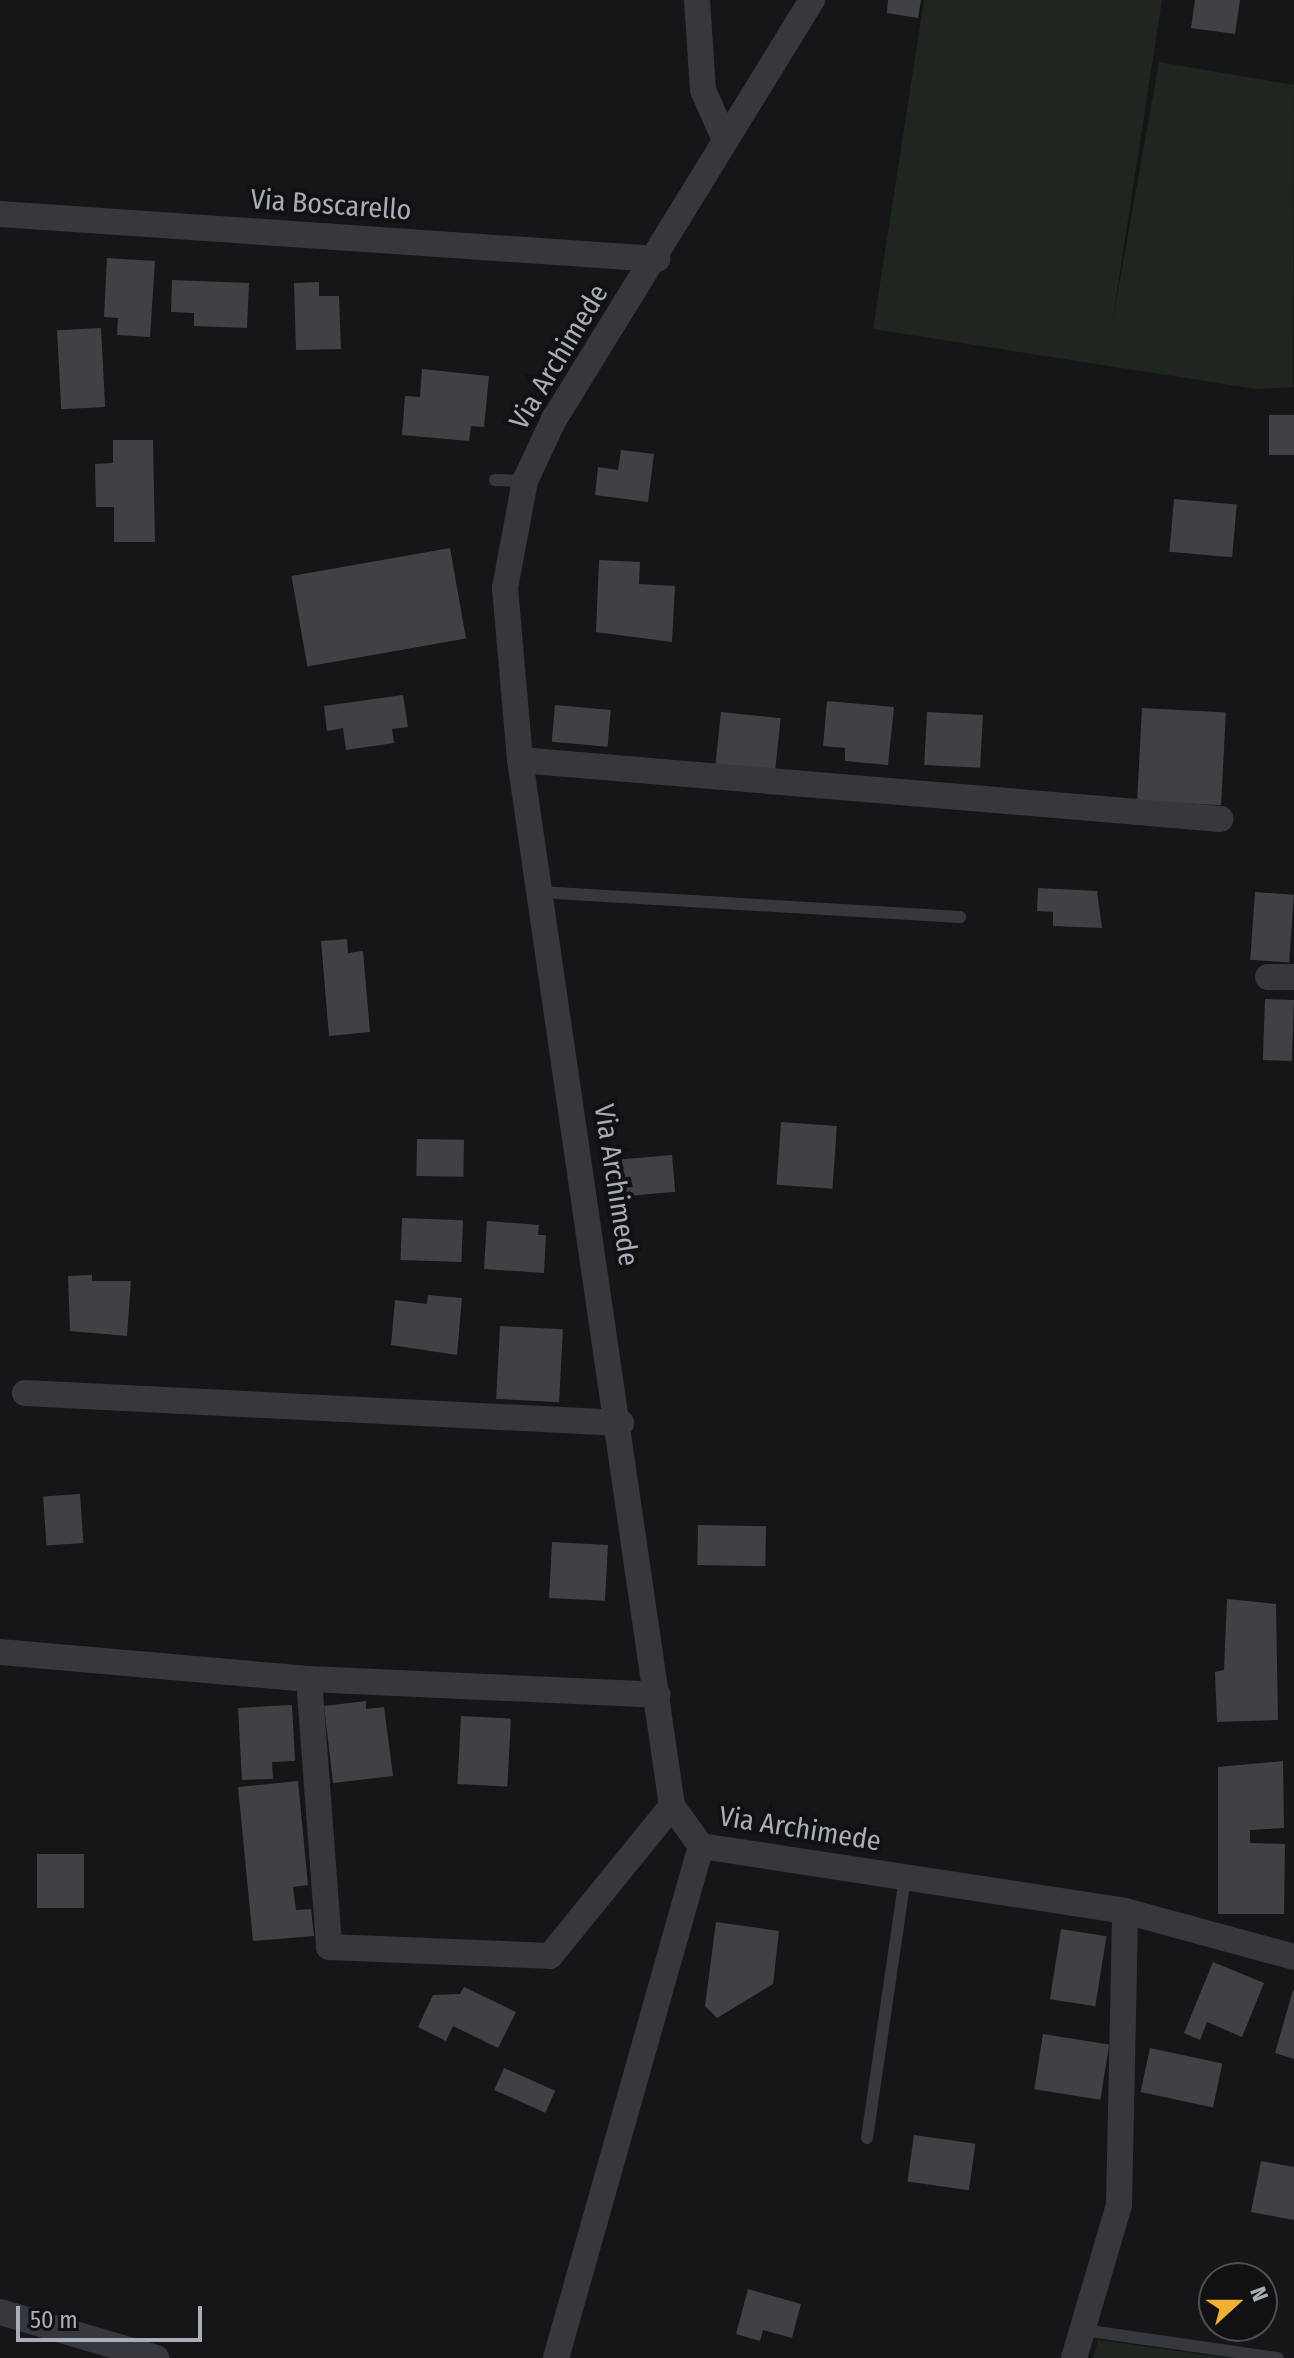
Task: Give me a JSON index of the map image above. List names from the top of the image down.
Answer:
{
  "streets": {
    "street": ["Via Boscarello", "Via Archimede"]
  },
  "crossings": [
    ["Via Boscarello", "Via Archimede"]
  ],
  "scale_bar": "50 m",
  "north": "right"
}
